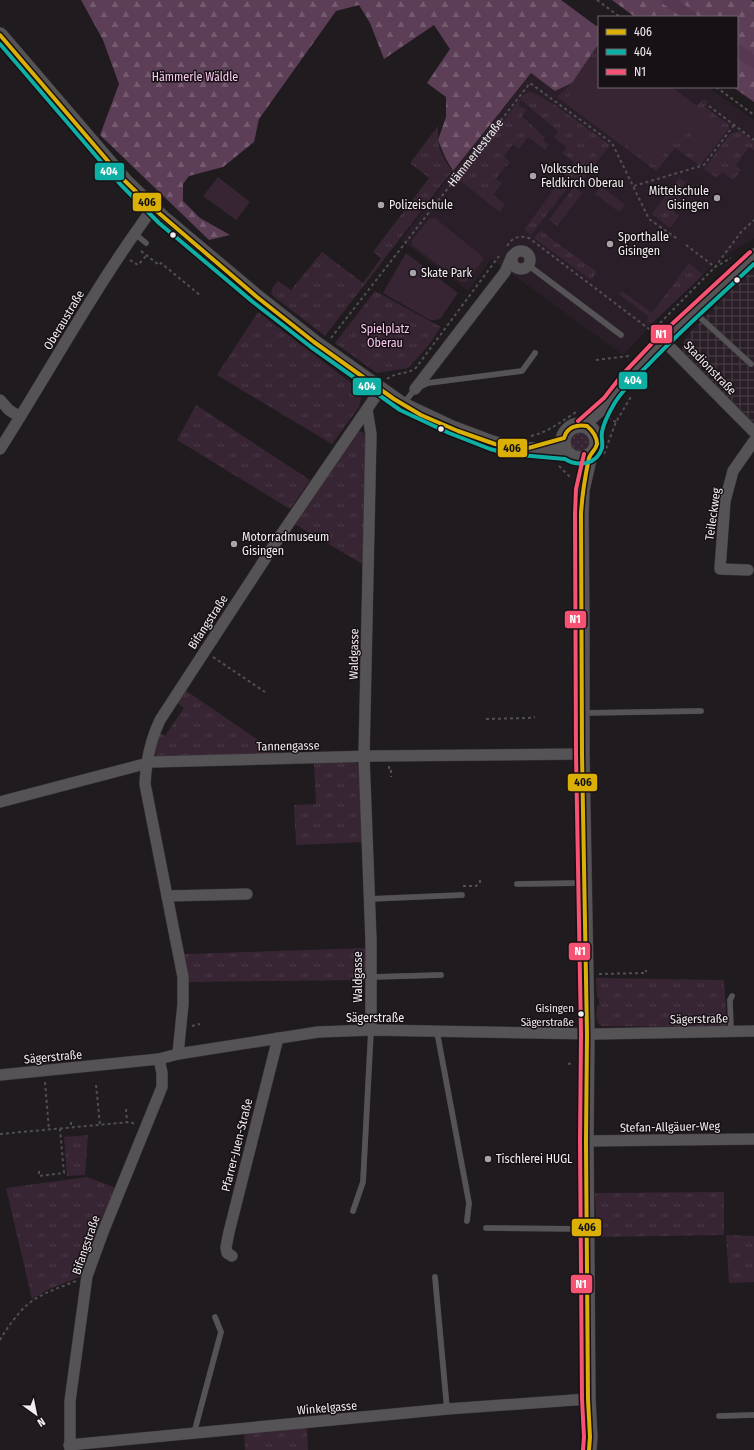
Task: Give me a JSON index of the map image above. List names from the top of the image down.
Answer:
{
  "streets": {
    "street": [
      "Oberaustraße",
      "Stadionstraße",
      "Teileckweg",
      "Bifangstraße",
      "Waldgasse",
      "Tannengasse",
      "Sägerstraße",
      "Stefan-Allgäuer-Weg",
      "Pfarrer-Juen-Straße",
      "Winkelgasse"
    ],
    "path": ["Hämmerlestraße"]
  },
  "crossings": [
    ["Bifangstraße", "Waldgasse"],
    ["Bifangstraße", "Tannengasse"],
    ["Bifangstraße", "Sägerstraße"],
    ["Bifangstraße", "Winkelgasse"],
    ["Waldgasse", "Tannengasse"],
    ["Waldgasse", "Sägerstraße"],
    ["Sägerstraße", "Pfarrer-Juen-Straße"]
  ],
  "parks": ["Hämmerle Wäldle", "Spielplatz Oberau"],
  "places": [
    "Volksschule Feldkirch Oberau",
    "Mittelschule Gisingen",
    "Polizeischule",
    "Sporthalle Gisingen",
    "Skate Park",
    "Motorradmuseum Gisingen",
    "Gisingen Sägerstraße",
    "Tischlerei HUGL"
  ],
  "lines": ["transit line 406", "transit line 404", "transit line N1"],
  "legend": ["406", "404", "N1"],
  "north": "bottom right"
}
